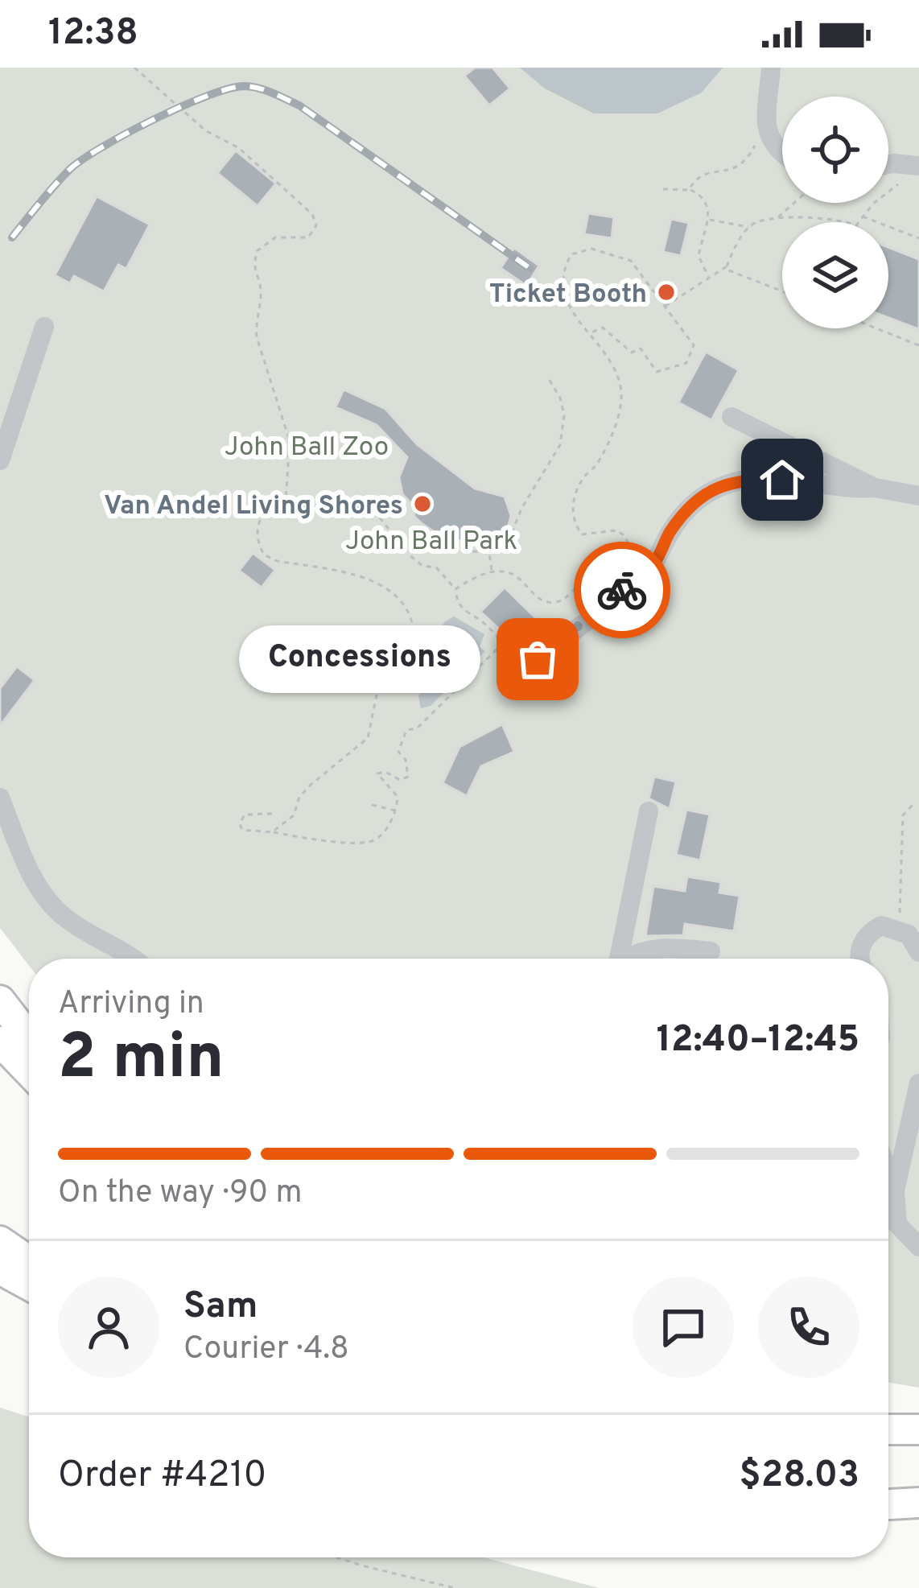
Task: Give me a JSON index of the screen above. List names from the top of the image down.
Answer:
{
  "parks": ["John Ball Zoo", "John Ball Park"],
  "places": ["Ticket Booth", "Van Andel Living Shores", "Concessions"],
  "page": {
    "status": "12:38",
    "bubble": "Concessions",
    "heading": ["2 min", "Arriving in", "12:40–12:45"],
    "panel": [
      "Sam",
      "Courier · 4.8",
      "Order #4210",
      "$28.03"
    ],
    "bar": "On the way · 90 m"
  }
}
